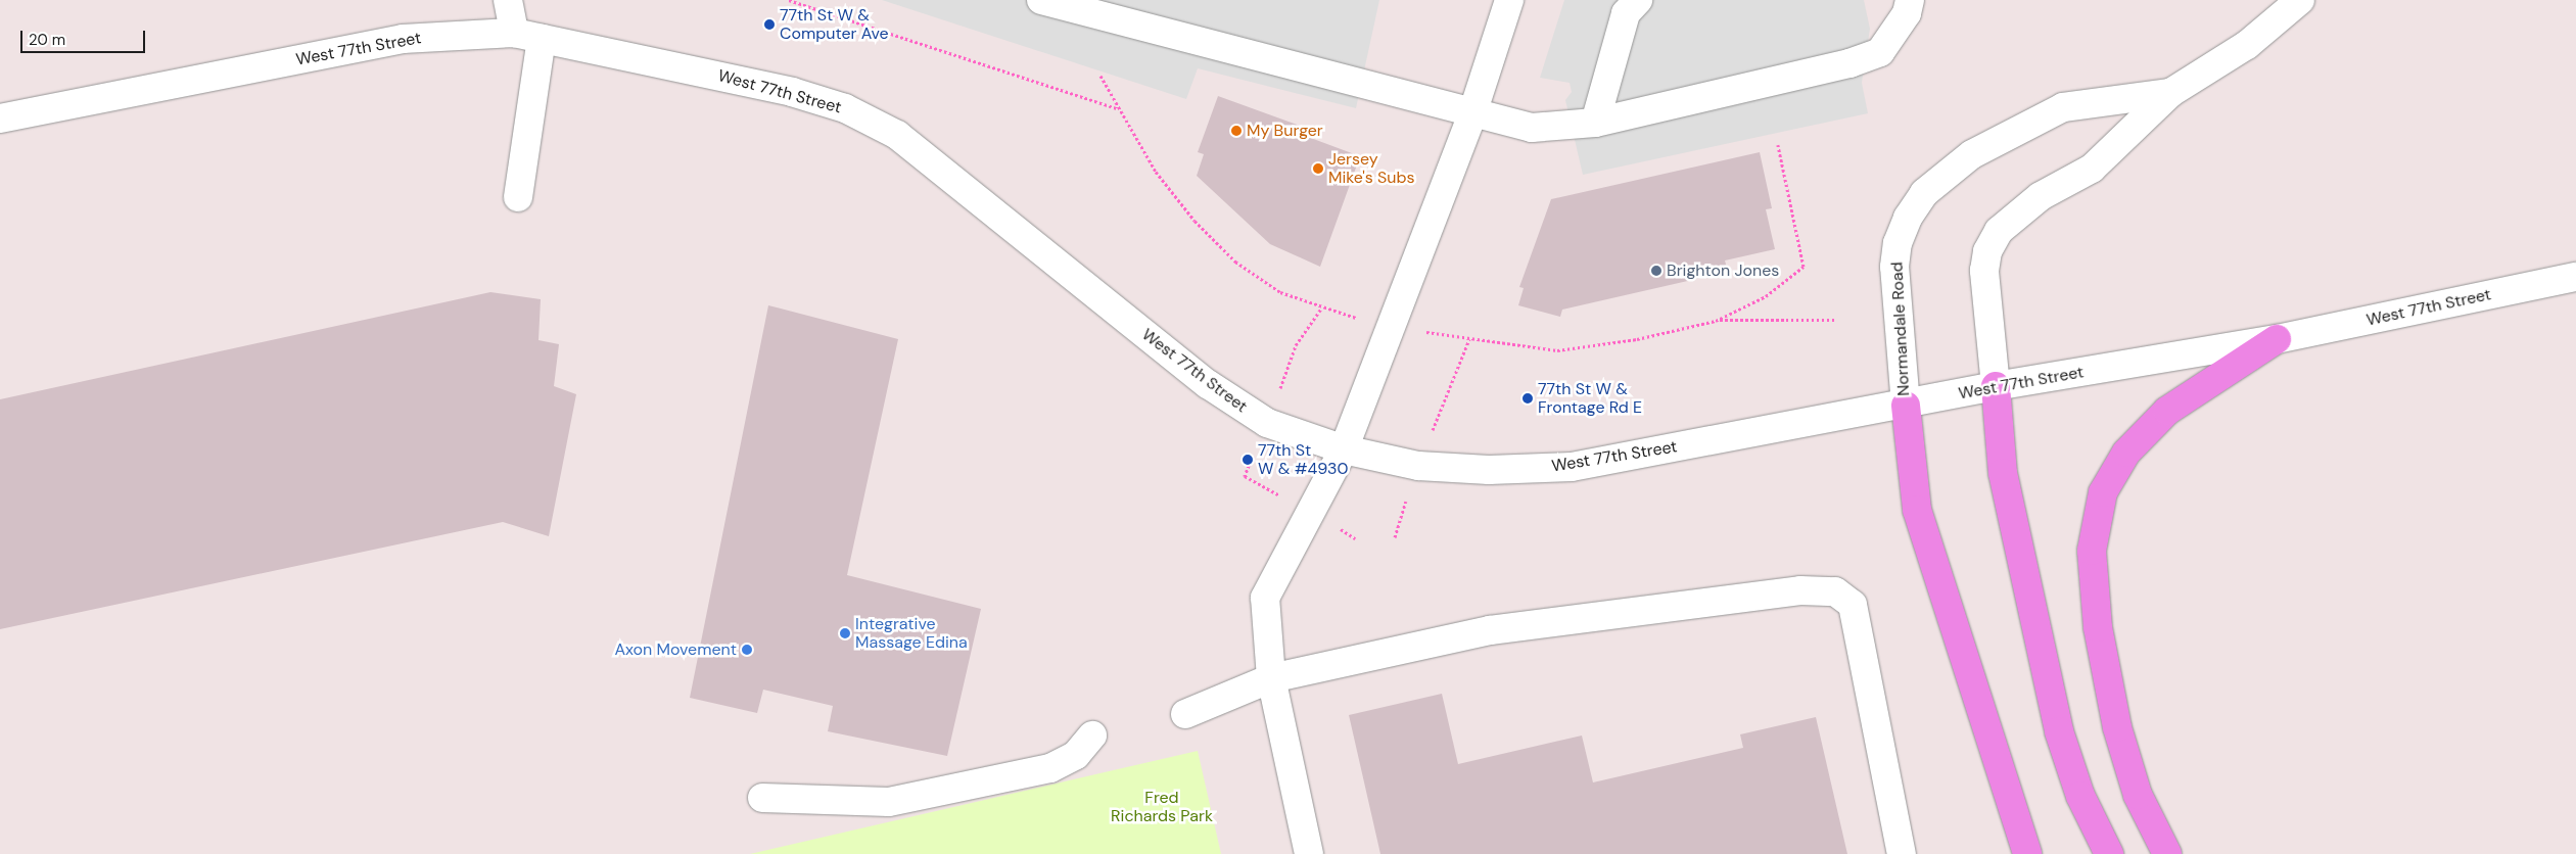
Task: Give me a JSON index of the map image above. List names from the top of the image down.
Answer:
{
  "streets": {
    "street": ["West 77th Street", "Normandale Road"]
  },
  "crossings": [
    ["West 77th Street", "Normandale Road"]
  ],
  "parks": ["Fred Richards Park"],
  "places": [
    "77th St W & Computer Ave",
    "My Burger",
    "Jersey Mike's Subs",
    "Brighton Jones",
    "77th St W & Frontage Rd E",
    "77th St W & #4930",
    "Integrative Massage Edina",
    "Axon Movement"
  ],
  "scale_bar": "20 m"
}
